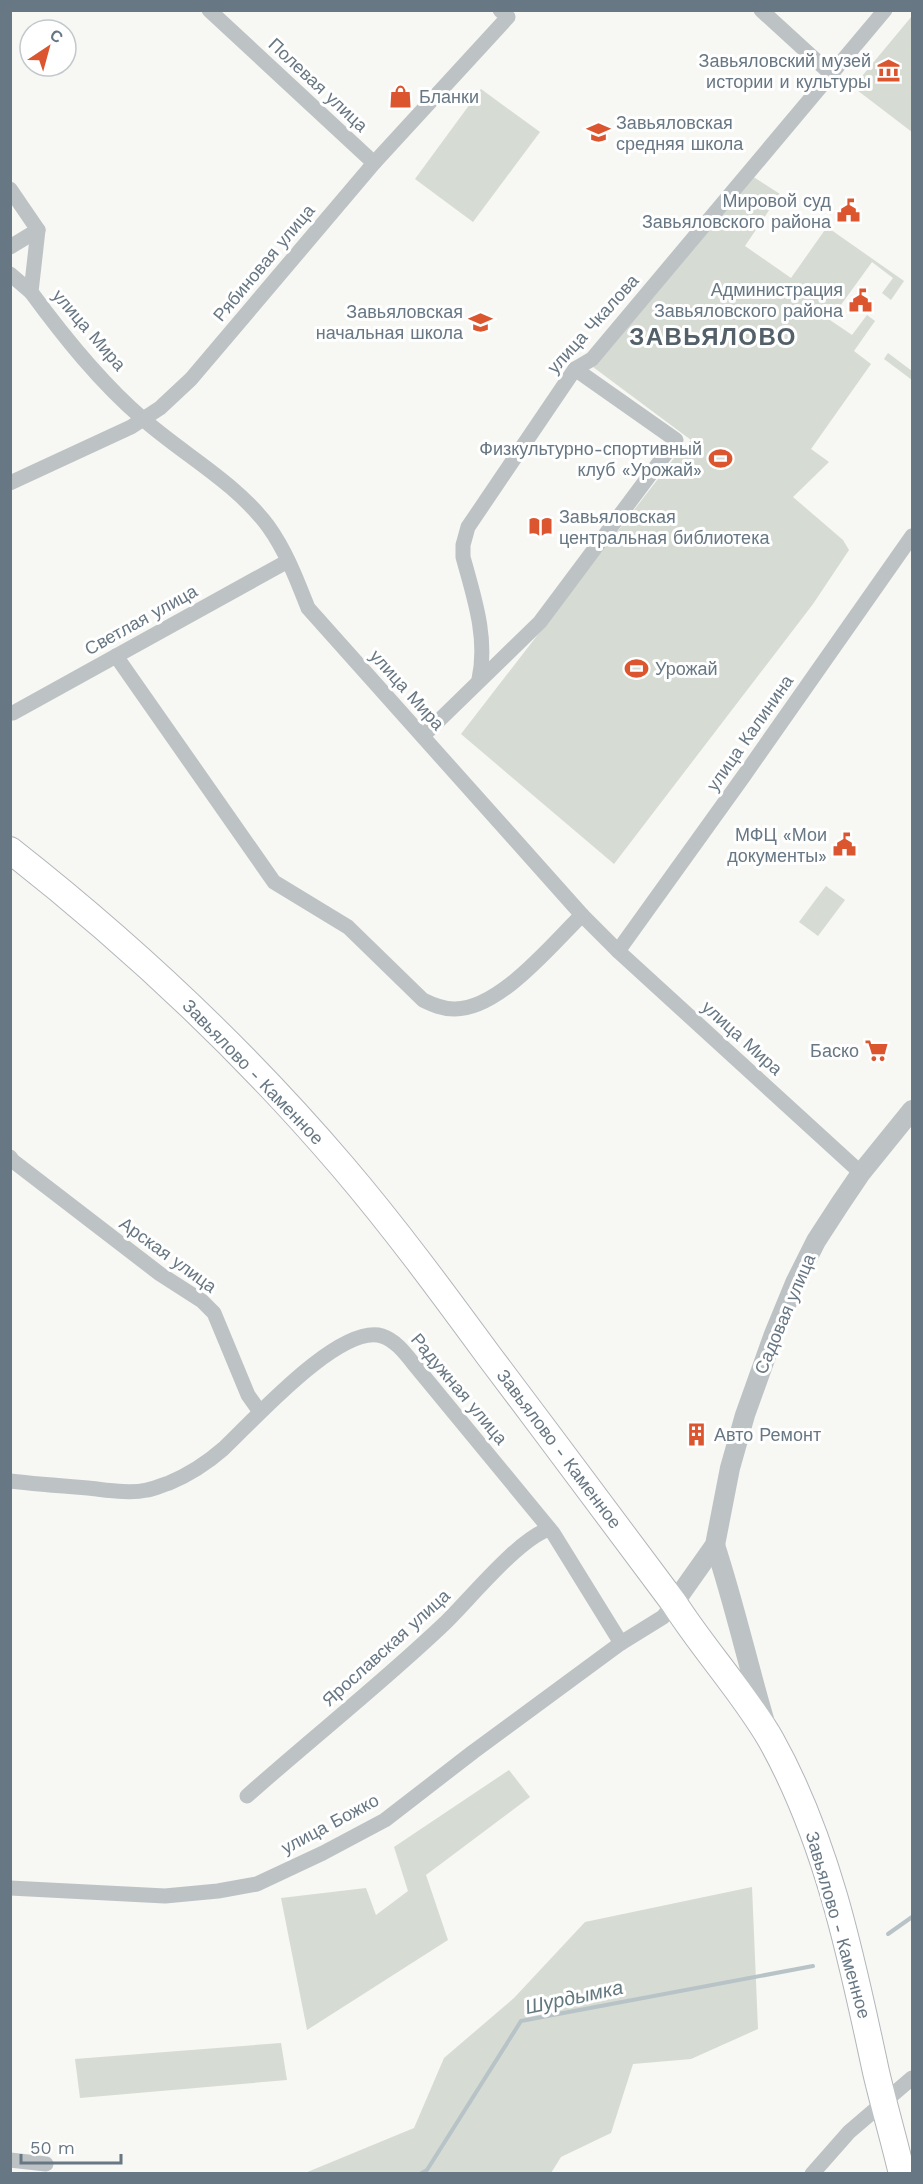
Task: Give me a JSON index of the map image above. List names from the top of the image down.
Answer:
{
  "streets": {
    "main road": ["Завьялово - Каменное"],
    "street": [
      "Полевая улица",
      "Рябиновая улица",
      "улица Чкалова",
      "улица Мира",
      "Светлая улица",
      "улица Калинина",
      "Арская улица",
      "Садовая улица",
      "Радужная улица",
      "Ярославская улица",
      "улица Божко"
    ]
  },
  "crossings": [
    ["Полевая улица", "Рябиновая улица"],
    ["Рябиновая улица", "улица Мира"],
    ["улица Мира", "Светлая улица"],
    ["улица Мира", "улица Калинина"],
    ["улица Мира", "Садовая улица"],
    ["Завьялово - Каменное", "улица Божко"],
    ["Арская улица", "Радужная улица"],
    ["Радужная улица", "Ярославская улица"],
    ["Радужная улица", "улица Божко"]
  ],
  "districts": ["ЗАВЬЯЛОВО"],
  "water": ["Шурдымка"],
  "places": {
    "museum": ["Завьяловский музей истории и культуры"],
    "shop": ["Бланки"],
    "school or university": ["Завьяловская средняя школа", "Завьяловская начальная школа"],
    "public building": ["Мировой суд Завьяловского района", "Администрация Завьяловского района", "МФЦ «Мои документы»"],
    "sports": ["Физкультурно-спортивный клуб «Урожай»", "Урожай"],
    "library": ["Завьяловская центральная библиотека"],
    "supermarket": ["Баско"],
    "building": ["Авто Ремонт"]
  },
  "scale_bar": "50 m",
  "north": "top right"
}
